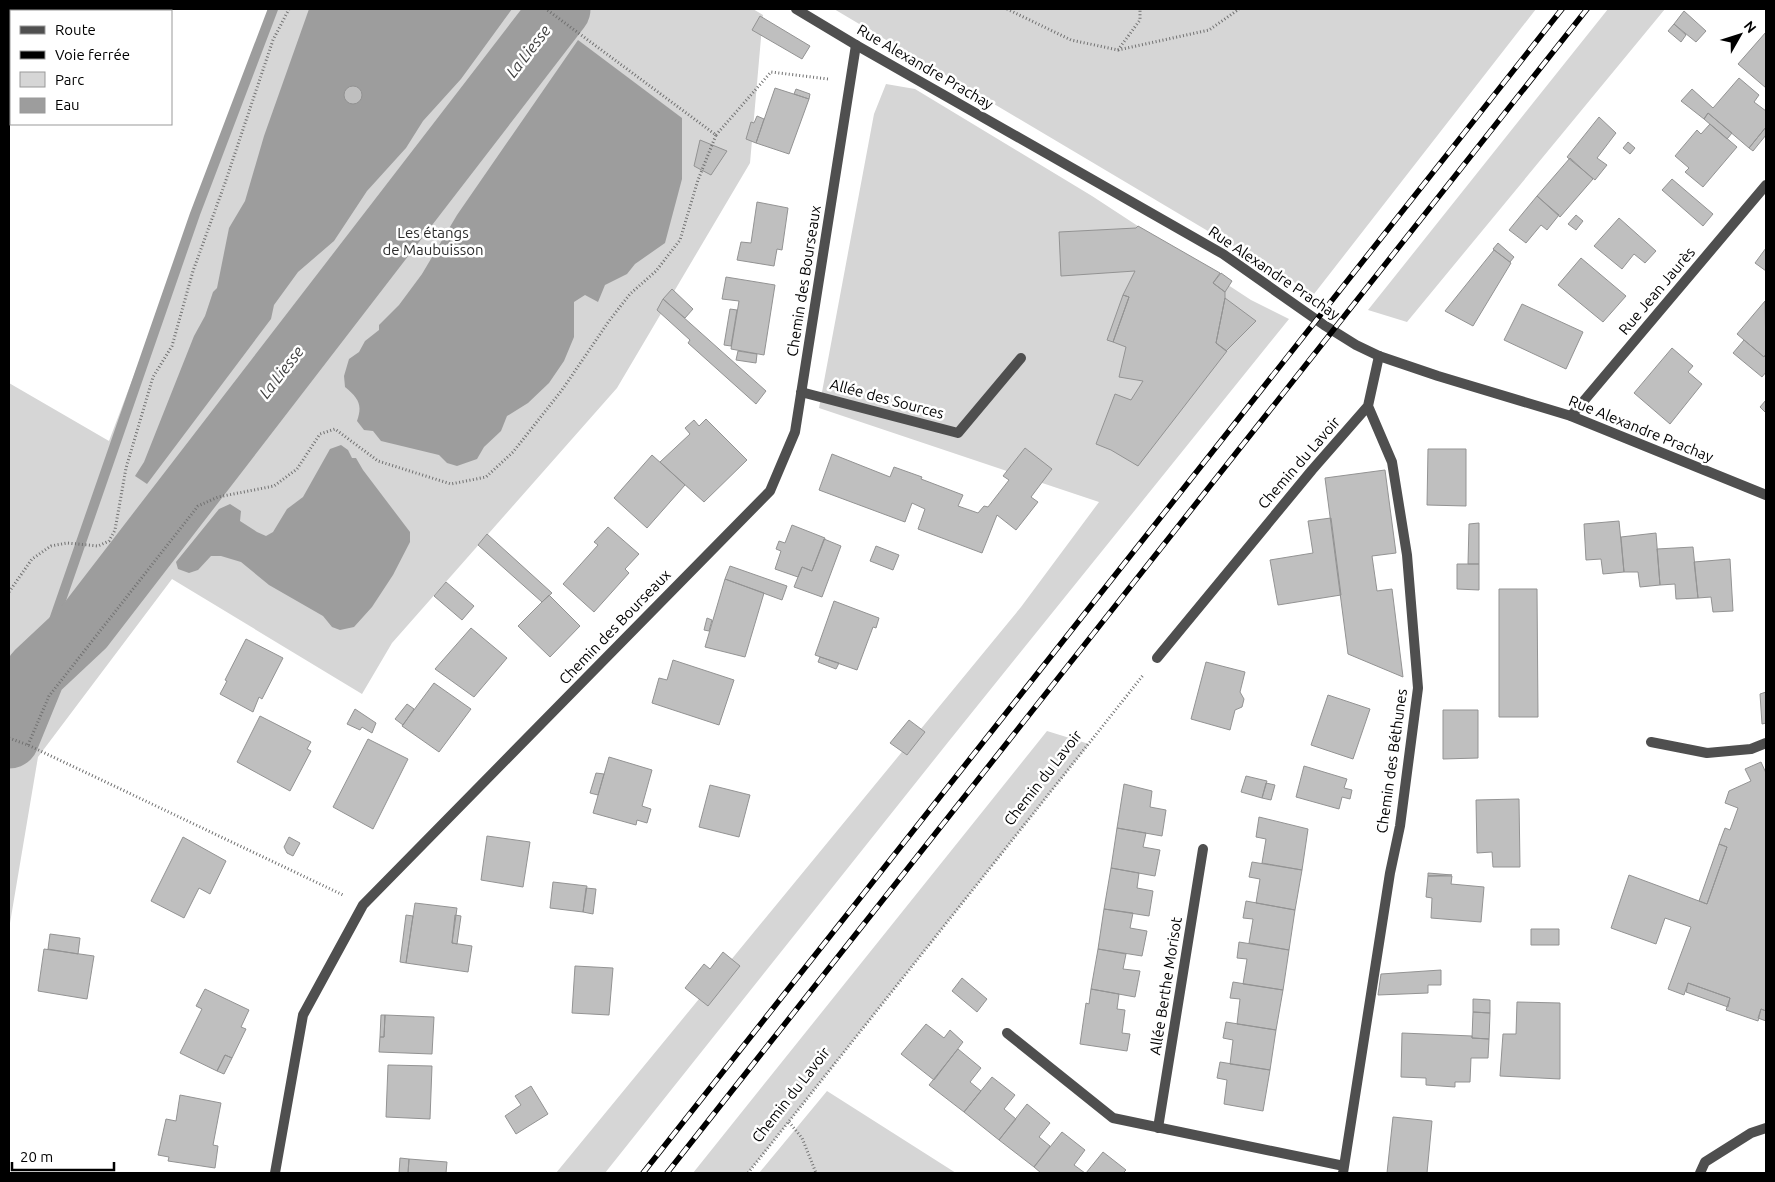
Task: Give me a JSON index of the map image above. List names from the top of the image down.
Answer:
{
  "streets": {
    "street": [
      "Rue Alexandre Prachay",
      "Chemin des Bourseaux",
      "Rue Jean Jaurès",
      "Allée des Sources",
      "Chemin du Lavoir",
      "Chemin des Béthunes",
      "Allée Berthe Morisot"
    ]
  },
  "crossings": [
    ["Rue Alexandre Prachay", "Chemin des Bourseaux"],
    ["Rue Alexandre Prachay", "Rue Jean Jaurès"],
    ["Chemin des Bourseaux", "Allée des Sources"],
    ["Chemin du Lavoir", "Chemin des Béthunes"]
  ],
  "water": ["La Liesse"],
  "parks": ["Les étangs de Maubuisson"],
  "legend": [
    "Route",
    "Voie ferrée",
    "Parc",
    "Eau"
  ],
  "scale_bar": "20 m",
  "north": "top right"
}
